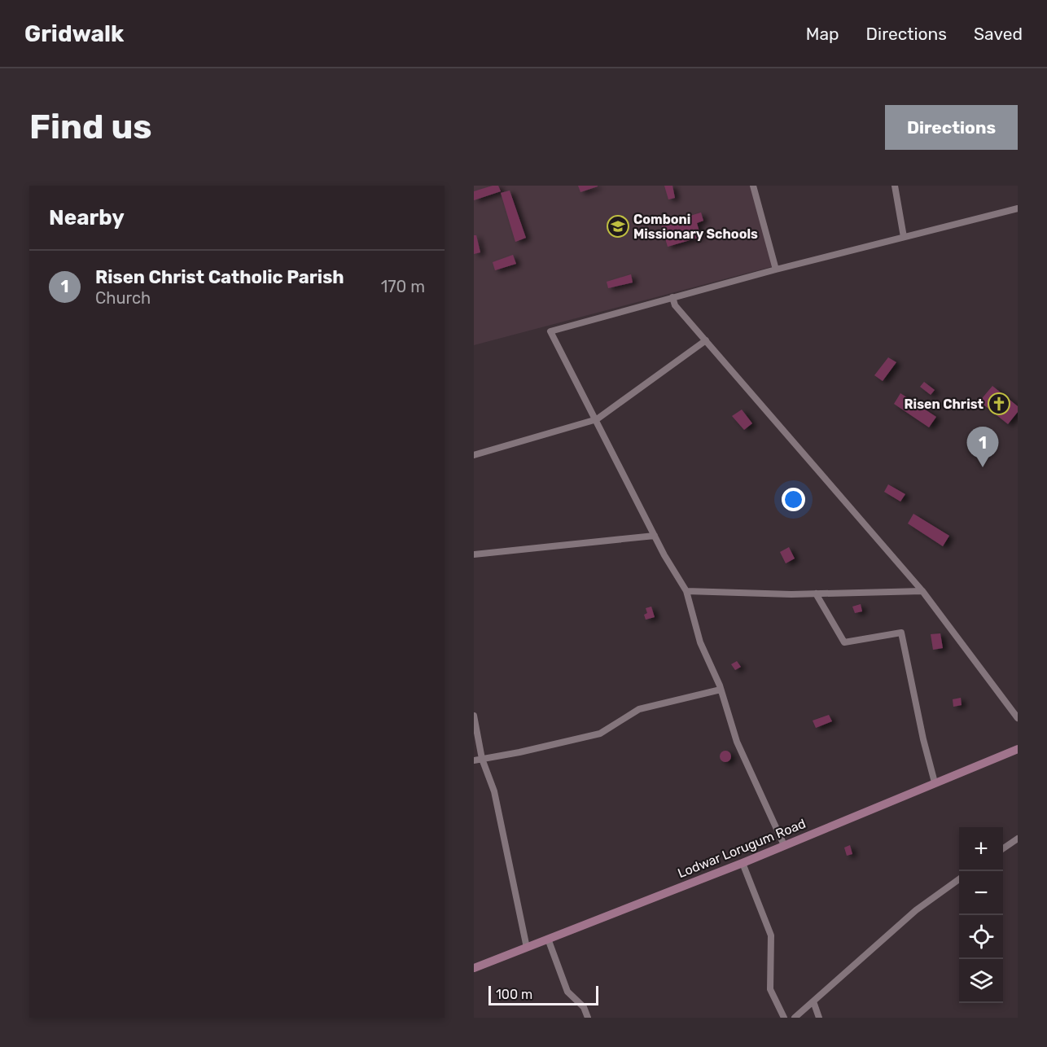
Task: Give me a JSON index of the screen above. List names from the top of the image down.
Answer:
{
  "streets": {
    "main road": ["Lodwar Lorugum Road"]
  },
  "places": {
    "school or university": ["Comboni Missionary Schools"],
    "church": ["Risen Christ"]
  },
  "scale_bar": "100 m",
  "page": {
    "header": "Gridwalk",
    "nav": ["Map", "Directions", "Saved"],
    "buttons": "Directions",
    "title": "Find us",
    "heading": "Nearby",
    "list": [
      {
        "mark": "1",
        "name": "Risen Christ Catholic Parish",
        "note": "Church",
        "value": "170 m"
      }
    ],
    "pins": "1",
    "map_buttons": ["+", "−"],
    "scale": "100 m"
  }
}
